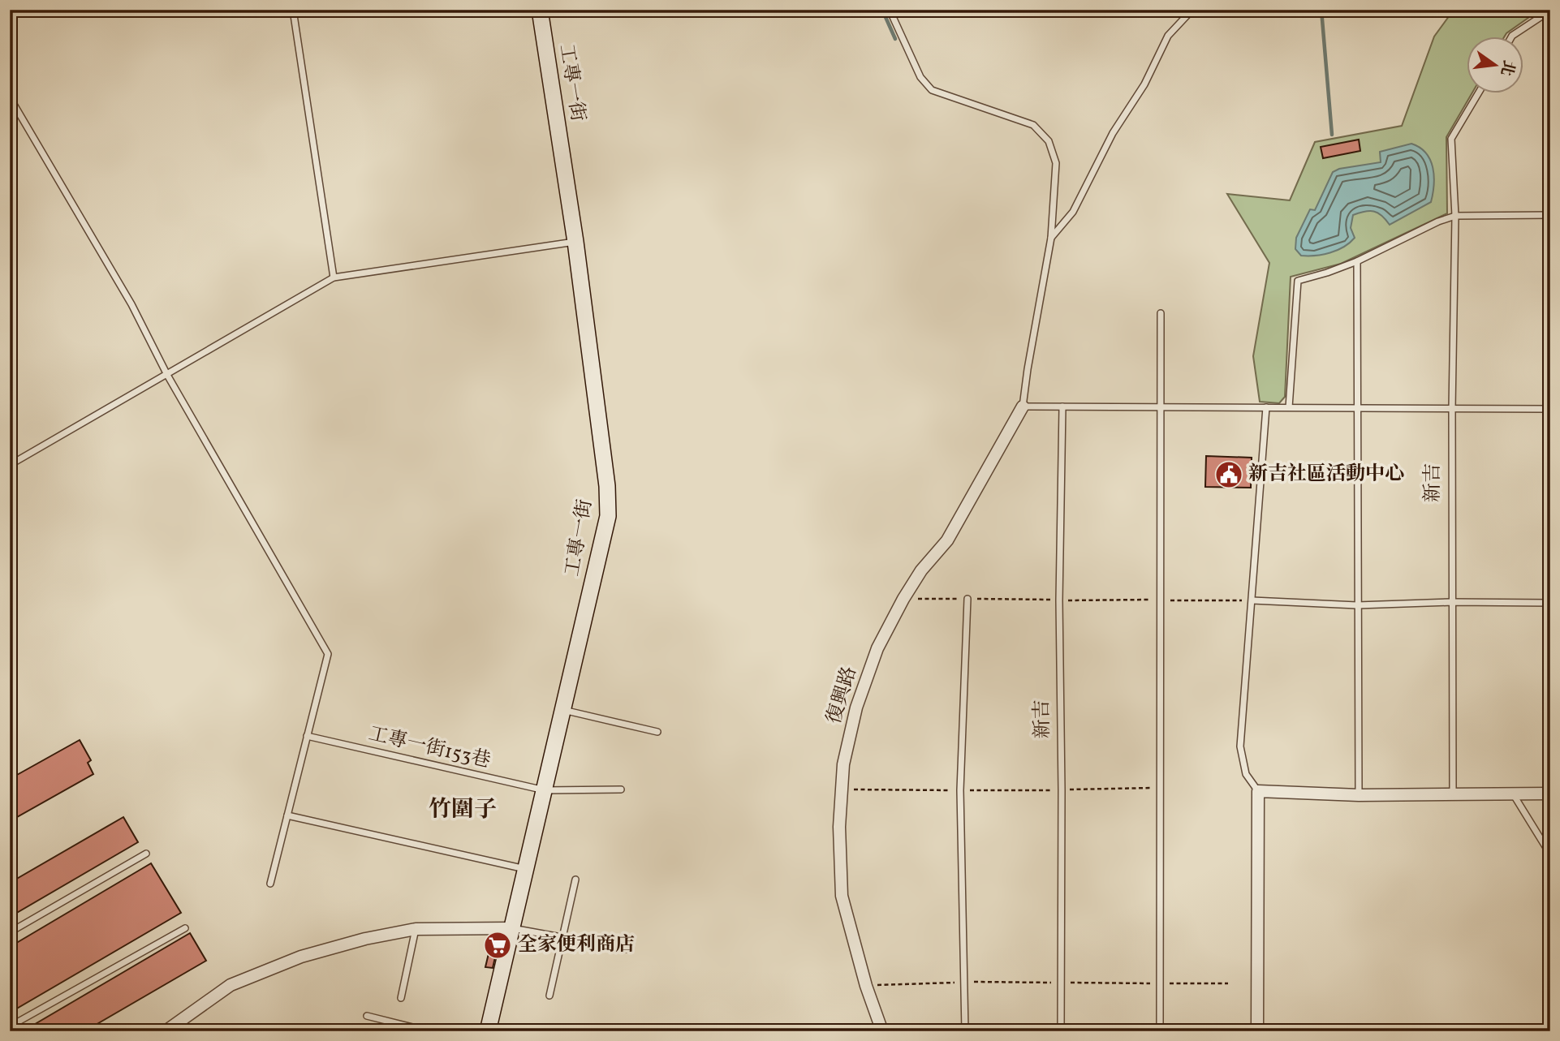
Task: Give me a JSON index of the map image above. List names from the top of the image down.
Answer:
{
  "streets": {
    "street": ["工專一街", "復興路"],
    "lane": ["新吉", "工專一街153巷"]
  },
  "crossings": [
    ["工專一街", "工專一街153巷"]
  ],
  "districts": ["竹圍子"],
  "places": {
    "public building": ["新吉社區活動中心"],
    "supermarket": ["全家便利商店"]
  },
  "north": "right"
}
